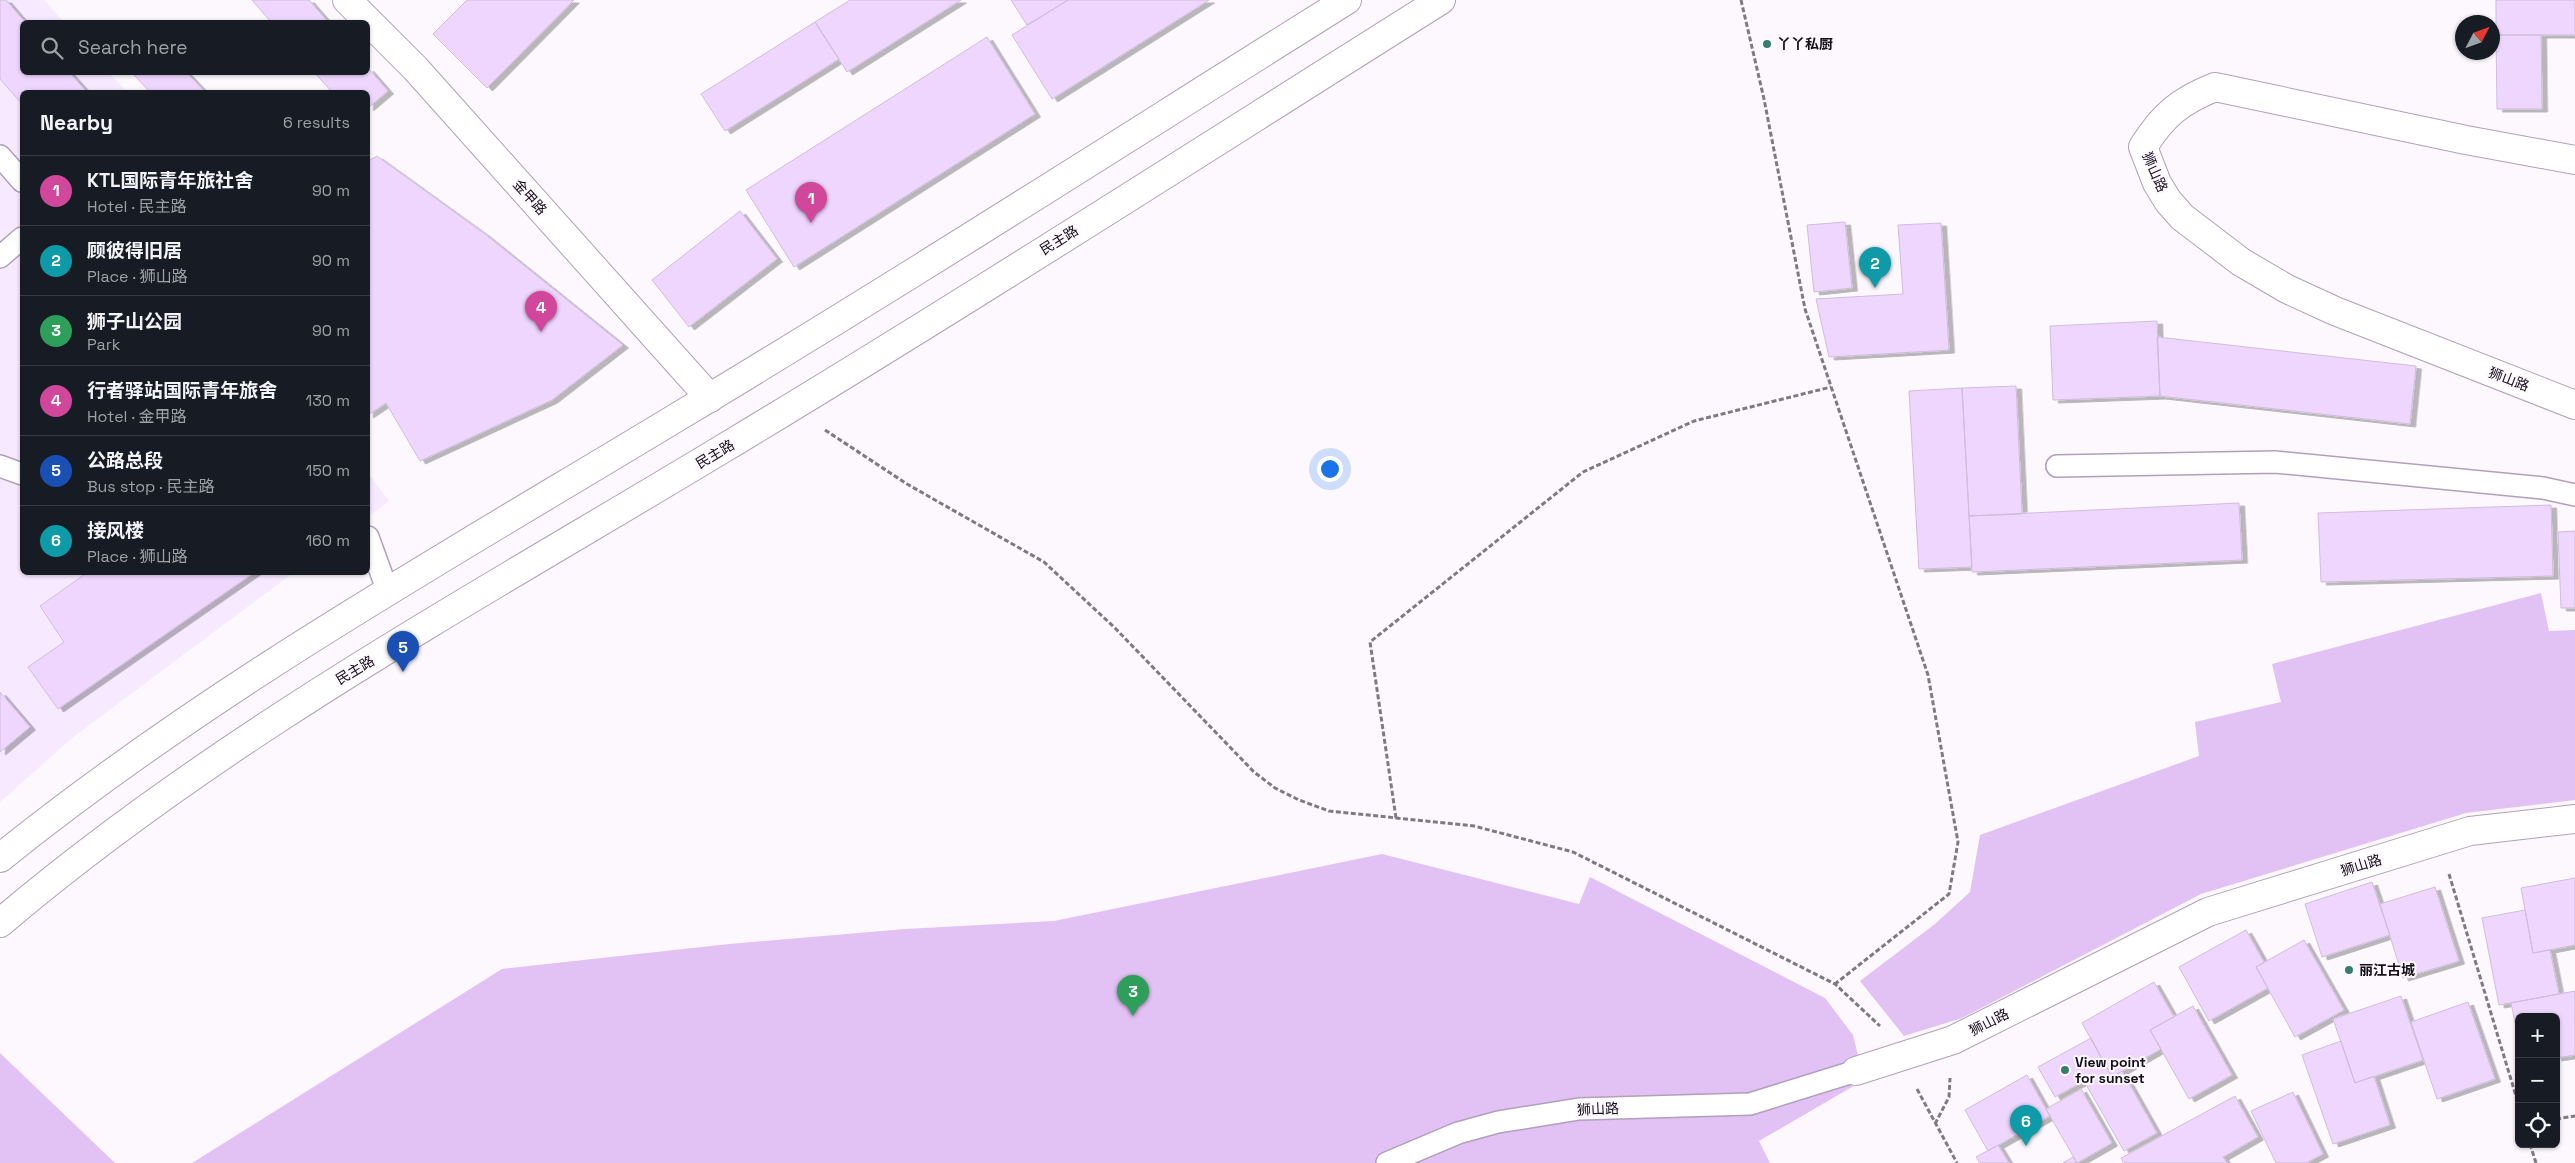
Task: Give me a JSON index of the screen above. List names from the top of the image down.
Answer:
{
  "streets": {
    "main road": ["狮山路", "金甲路", "民主路"]
  },
  "places": ["丫丫私厨", "丽江古城", "View point for sunset"],
  "north": "top right",
  "page": {
    "search": "Search here",
    "heading": ["Nearby", "6 results"],
    "list": [
      {
        "mark": "1",
        "name": "KTL国际青年旅社舍",
        "note": "Hotel · 民主路",
        "value": "90 m"
      },
      {
        "mark": "2",
        "name": "顾彼得旧居",
        "note": "Place · 狮山路",
        "value": "90 m"
      },
      {
        "mark": "3",
        "name": "狮子山公园",
        "note": "Park",
        "value": "90 m"
      },
      {
        "mark": "4",
        "name": "行者驿站国际青年旅舍",
        "note": "Hotel · 金甲路",
        "value": "130 m"
      },
      {
        "mark": "5",
        "name": "公路总段",
        "note": "Bus stop · 民主路",
        "value": "150 m"
      },
      {
        "mark": "6",
        "name": "接风楼",
        "note": "Place · 狮山路",
        "value": "160 m"
      }
    ],
    "pins": [
      "1",
      "2",
      "4",
      "5",
      "3",
      "6"
    ],
    "map_buttons": ["+", "−"]
  }
}
